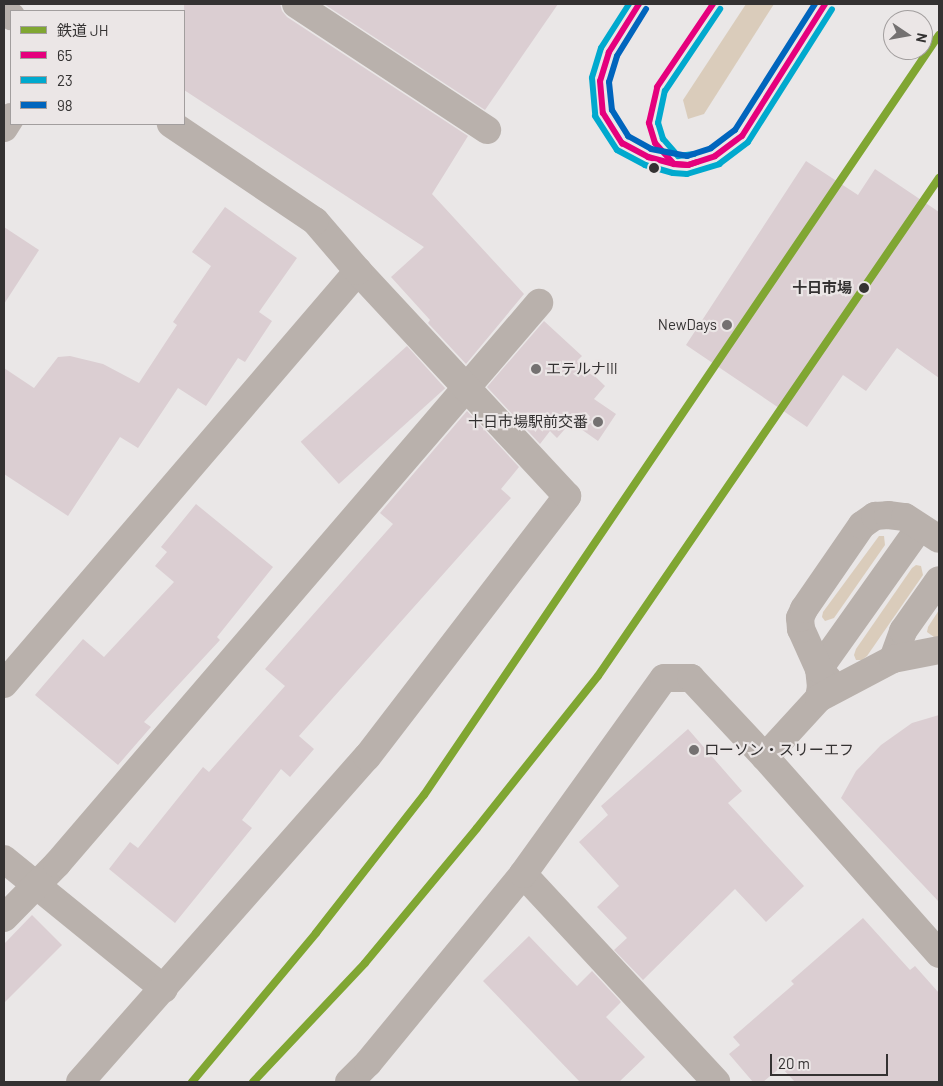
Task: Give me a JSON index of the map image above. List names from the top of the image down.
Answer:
{
  "places": [
    "十日市場",
    "NewDays",
    "エテルナIII",
    "十日市場駅前交番",
    "ローソン・スリーエフ"
  ],
  "lines": [
    "transit line 65",
    "transit line 23",
    "transit line 98",
    "rail line JH"
  ],
  "legend": [
    "鉄道 JH",
    "65",
    "23",
    "98"
  ],
  "scale_bar": "20 m",
  "north": "right"
}
